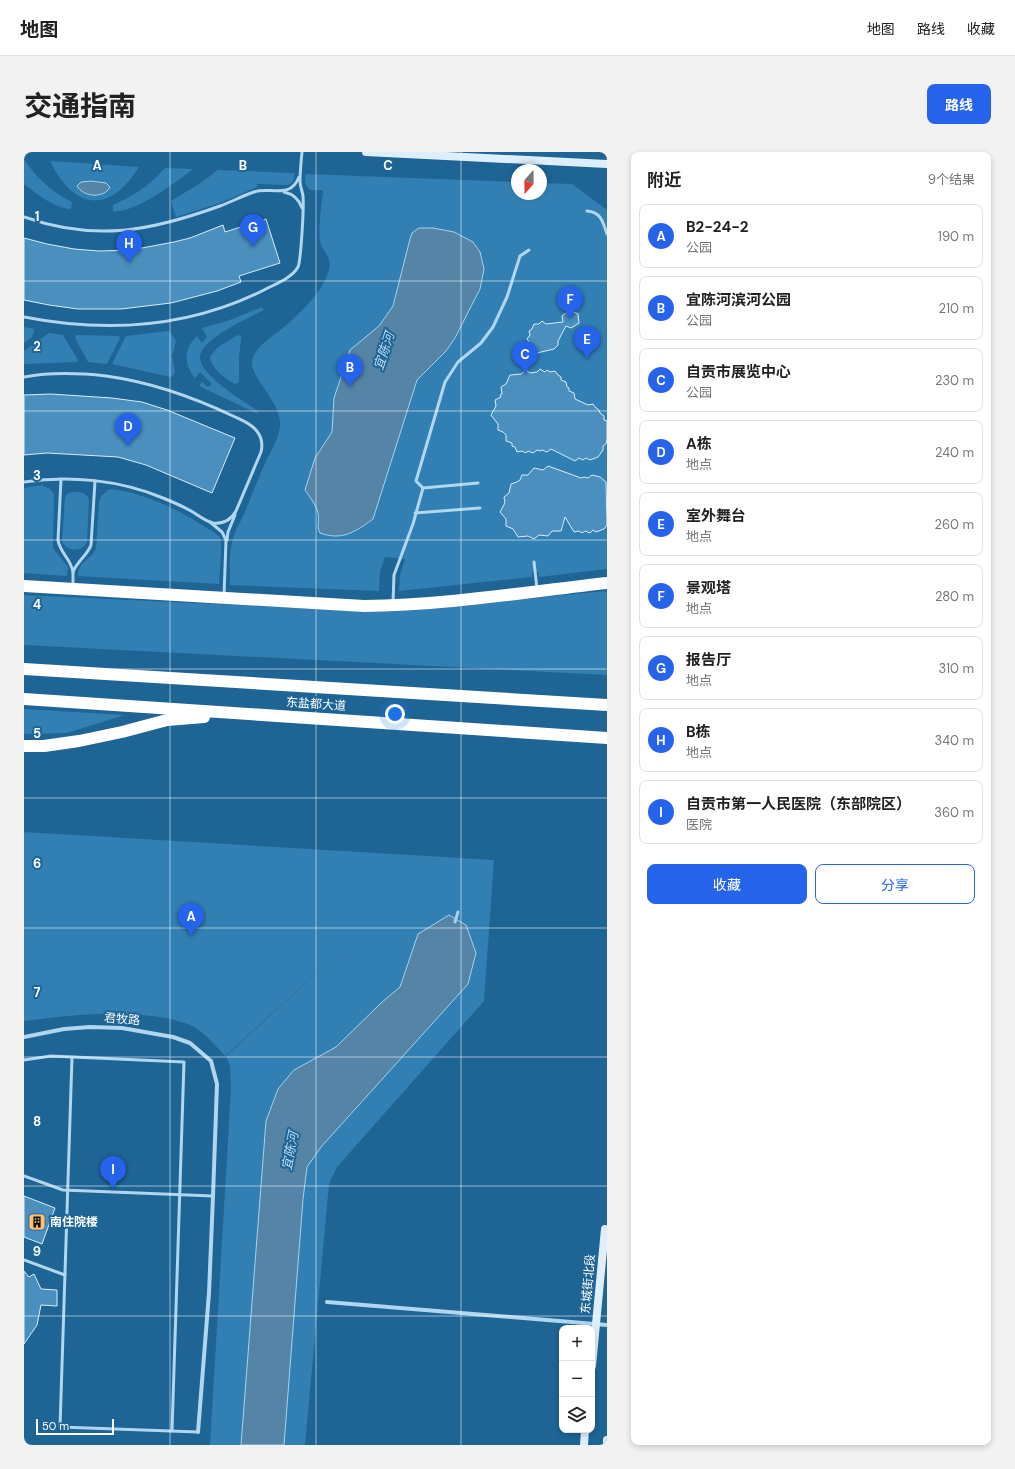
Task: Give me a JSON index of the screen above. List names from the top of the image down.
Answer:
{
  "streets": {
    "highway": ["东盐都大道"],
    "main road": ["东城街北段"],
    "street": ["君牧路"]
  },
  "water": ["宜陈河"],
  "places": {
    "building": ["南住院楼"]
  },
  "scale_bar": "50 m",
  "north": "bottom",
  "page": {
    "header": "地图",
    "nav": ["地图", "路线", "收藏"],
    "title": "交通指南",
    "buttons": [
      "路线",
      ["收藏", "分享"]
    ],
    "heading": ["附近", "9个结果"],
    "list": [
      {
        "mark": "A",
        "name": "B2-24-2",
        "note": "公园",
        "value": "190 m"
      },
      {
        "mark": "B",
        "name": "宜陈河滨河公园",
        "note": "公园",
        "value": "210 m"
      },
      {
        "mark": "C",
        "name": "自贡市展览中心",
        "note": "公园",
        "value": "230 m"
      },
      {
        "mark": "D",
        "name": "A栋",
        "note": "地点",
        "value": "240 m"
      },
      {
        "mark": "E",
        "name": "室外舞台",
        "note": "地点",
        "value": "260 m"
      },
      {
        "mark": "F",
        "name": "景观塔",
        "note": "地点",
        "value": "280 m"
      },
      {
        "mark": "G",
        "name": "报告厅",
        "note": "地点",
        "value": "310 m"
      },
      {
        "mark": "H",
        "name": "B栋",
        "note": "地点",
        "value": "340 m"
      },
      {
        "mark": "I",
        "name": "自贡市第一人民医院（东部院区）",
        "note": "医院",
        "value": "360 m"
      }
    ],
    "pins": [
      "G",
      "H",
      "F",
      "E",
      "C",
      "B",
      "D",
      "A",
      "I"
    ],
    "map_buttons": ["+", "−"],
    "scale": "50 m"
  },
  "grid": {
    "columns": ["A", "B", "C"],
    "rows": [
      "1",
      "2",
      "3",
      "4",
      "5",
      "6",
      "7",
      "8",
      "9"
    ]
  }
}
